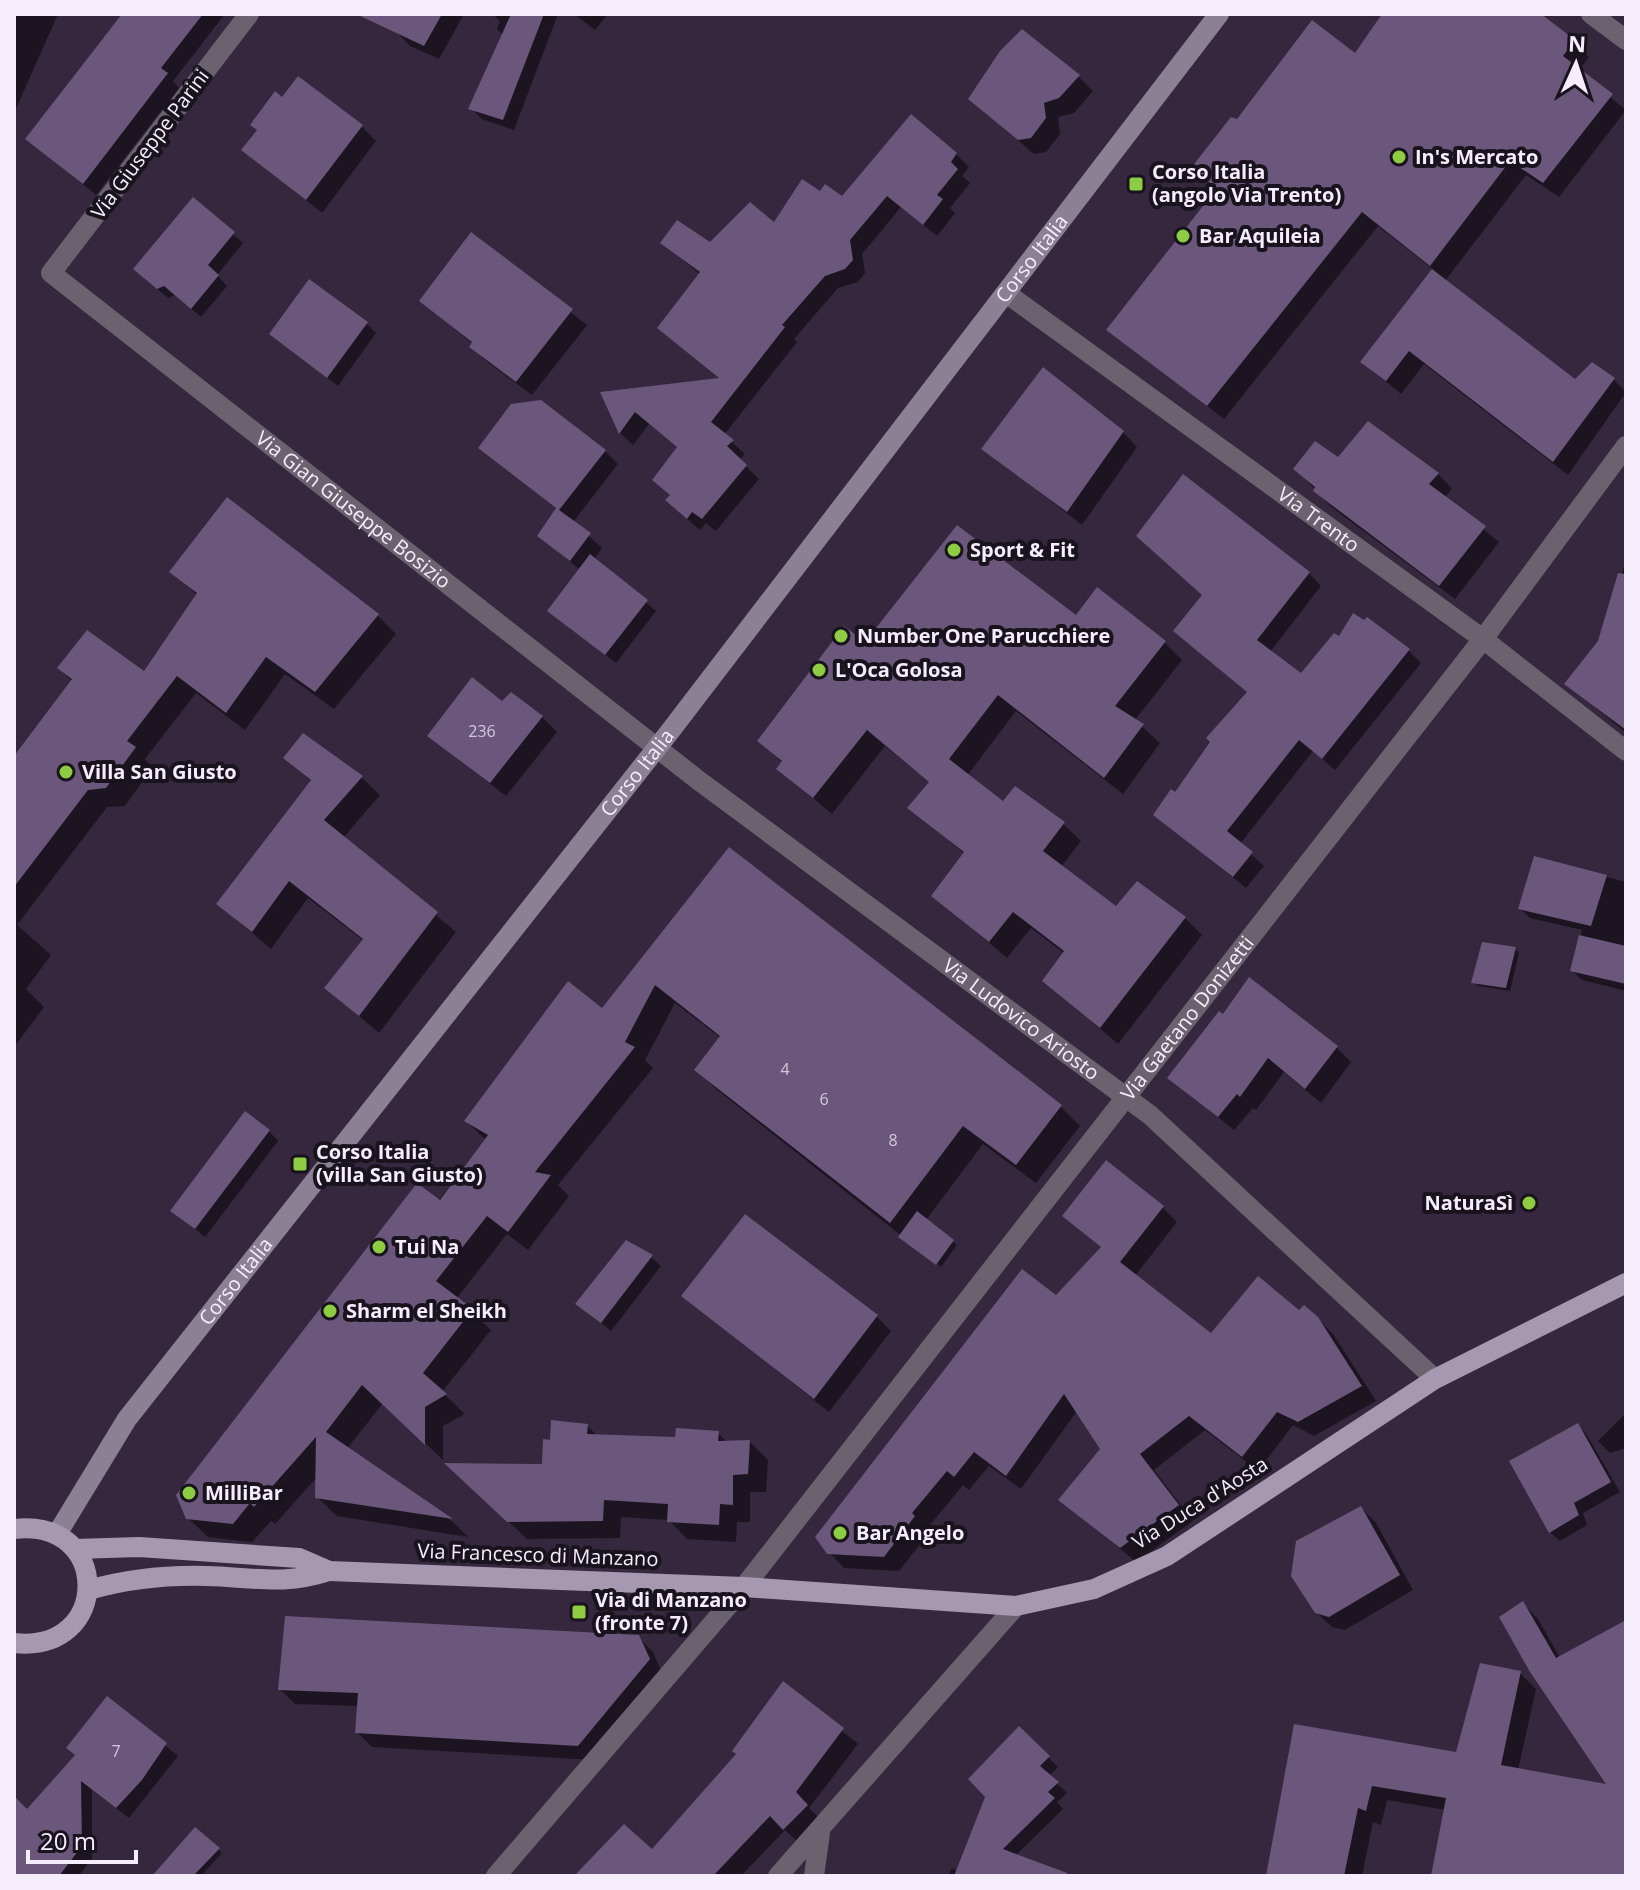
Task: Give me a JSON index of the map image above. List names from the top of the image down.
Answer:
{
  "streets": {
    "main road": ["Corso Italia", "Via Duca d'Aosta", "Via Francesco di Manzano"],
    "street": [
      "Via Giuseppe Parini",
      "Via Gian Giuseppe Bosizio",
      "Via Trento",
      "Via Ludovico Ariosto",
      "Via Gaetano Donizetti"
    ]
  },
  "crossings": [
    ["Via Giuseppe Parini", "Via Gian Giuseppe Bosizio"],
    ["Corso Italia", "Via Gian Giuseppe Bosizio"],
    ["Corso Italia", "Via Trento"],
    ["Corso Italia", "Via Ludovico Ariosto"],
    ["Via Gian Giuseppe Bosizio", "Via Ludovico Ariosto"],
    ["Via Trento", "Via Gaetano Donizetti"],
    ["Via Ludovico Ariosto", "Via Gaetano Donizetti"],
    ["Via Ludovico Ariosto", "Via Duca d'Aosta"],
    ["Via Gaetano Donizetti", "Via Francesco di Manzano"],
    ["Via Duca d'Aosta", "Via Francesco di Manzano"]
  ],
  "places": {
    "other": [
      "In's Mercato",
      "Bar Aquileia",
      "Sport & Fit",
      "Number One Parucchiere",
      "L'Oca Golosa",
      "Villa San Giusto",
      "NaturaSì",
      "Tui Na",
      "Sharm el Sheikh",
      "MilliBar",
      "Bar Angelo"
    ],
    "transit": ["Corso Italia (angolo Via Trento)", "Corso Italia (villa San Giusto)", "Via di Manzano (fronte 7)"]
  },
  "house_numbers": [
    "236",
    "4",
    "6",
    "8",
    "7"
  ],
  "scale_bar": "20 m",
  "north": "top"
}
